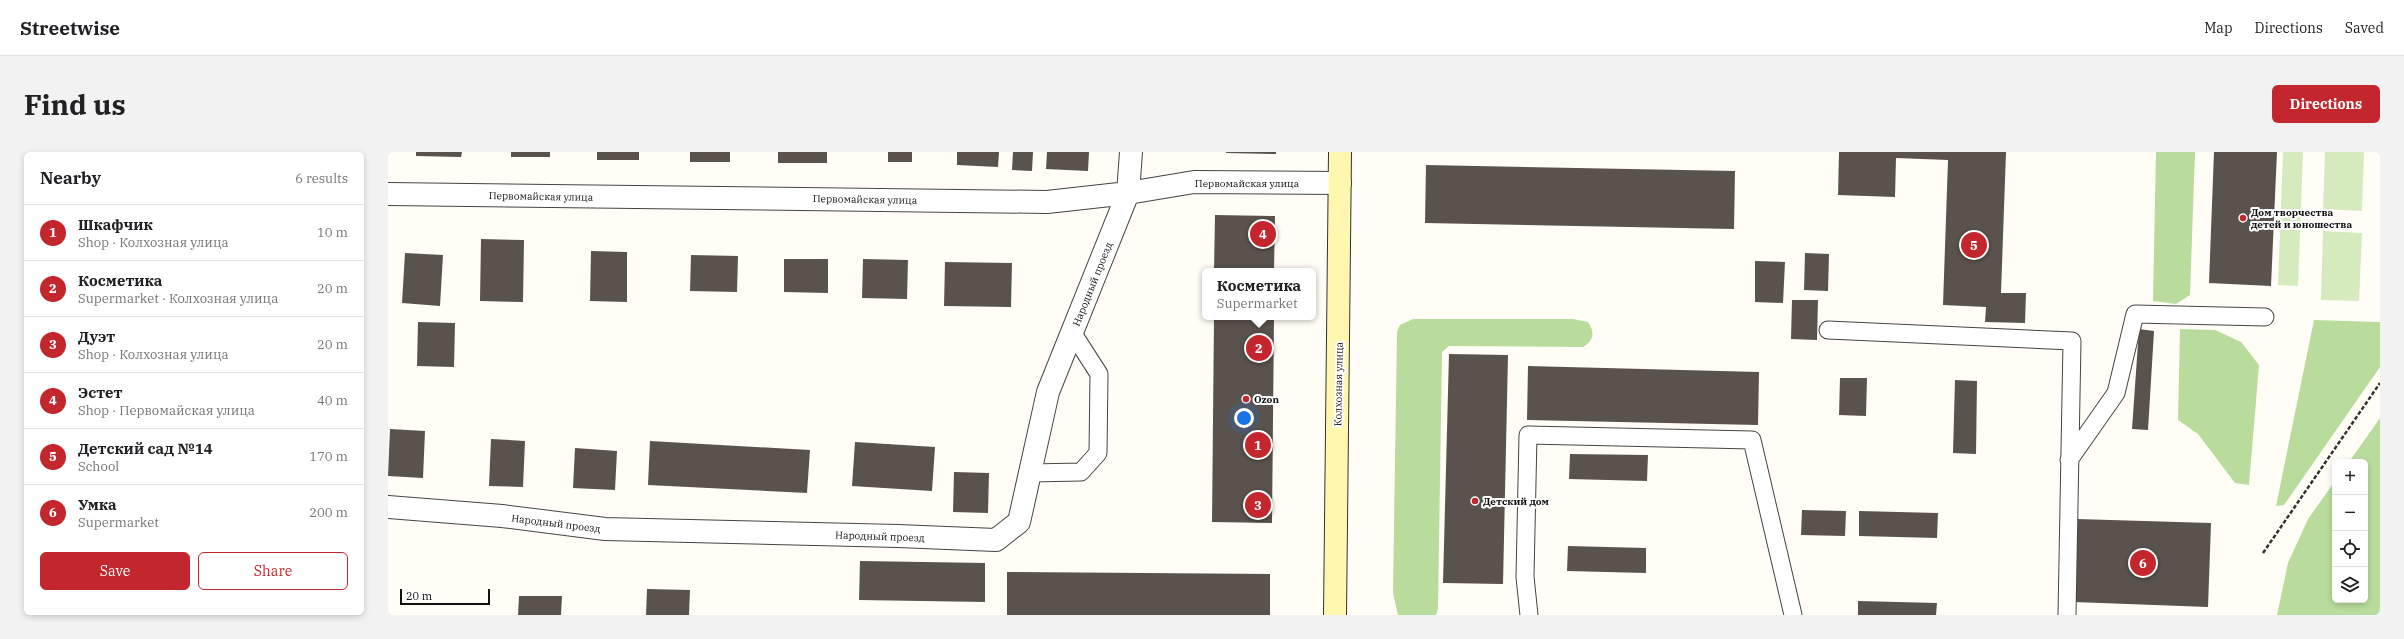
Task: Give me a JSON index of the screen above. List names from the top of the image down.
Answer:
{
  "streets": {
    "street": ["Первомайская улица", "Народный проезд", "Колхозная улица"]
  },
  "crossings": [
    ["Первомайская улица", "Народный проезд"],
    ["Первомайская улица", "Колхозная улица"]
  ],
  "places": ["Дом творчества детей и юношества", "Ozon", "Детский дом"],
  "scale_bar": "20 m",
  "page": {
    "header": "Streetwise",
    "nav": ["Map", "Directions", "Saved"],
    "buttons": [
      "Directions",
      ["Save", "Share"]
    ],
    "title": "Find us",
    "heading": ["Nearby", "6 results"],
    "list": [
      {
        "mark": "1",
        "name": "Шкафчик",
        "note": "Shop · Колхозная улица",
        "value": "10 m"
      },
      {
        "mark": "2",
        "name": "Косметика",
        "note": "Supermarket · Колхозная улица",
        "value": "20 m"
      },
      {
        "mark": "3",
        "name": "Дуэт",
        "note": "Shop · Колхозная улица",
        "value": "20 m"
      },
      {
        "mark": "4",
        "name": "Эстет",
        "note": "Shop · Первомайская улица",
        "value": "40 m"
      },
      {
        "mark": "5",
        "name": "Детский сад №14",
        "note": "School",
        "value": "170 m"
      },
      {
        "mark": "6",
        "name": "Умка",
        "note": "Supermarket",
        "value": "200 m"
      }
    ],
    "pins": [
      "4",
      "5",
      "2",
      "1",
      "3",
      "6"
    ],
    "popup": ["Косметика", "Supermarket"],
    "map_buttons": ["+", "−"],
    "scale": "20 m"
  }
}
